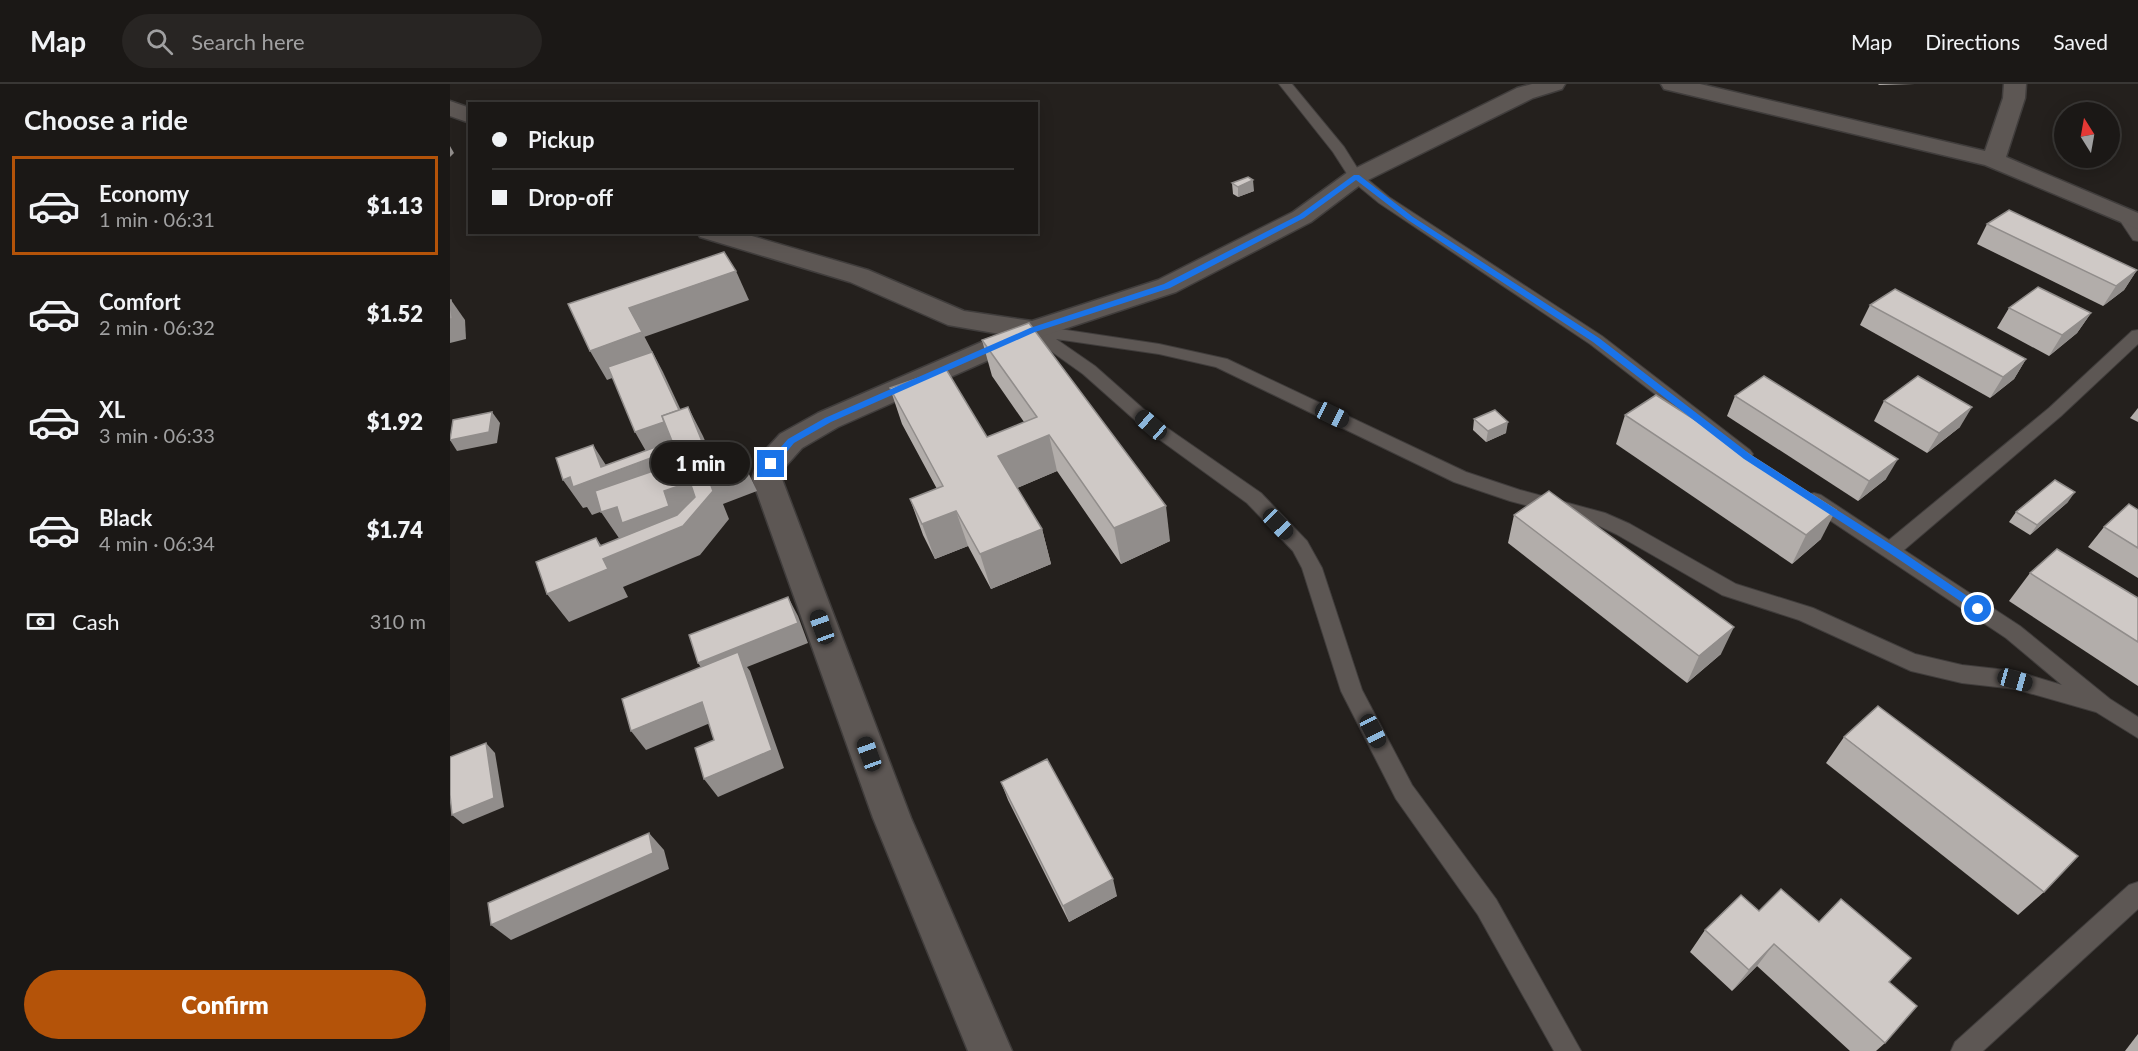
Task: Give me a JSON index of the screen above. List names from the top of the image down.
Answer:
{
  "north": "top",
  "page": {
    "header": "Map",
    "search": "Search here",
    "nav": ["Map", "Directions", "Saved"],
    "heading": "Choose a ride",
    "banner": ["Pickup", "Drop-off"],
    "list": [
      {
        "name": "Economy",
        "note": "1 min · 06:31",
        "value": "$1.13"
      },
      {
        "name": "Comfort",
        "note": "2 min · 06:32",
        "value": "$1.52"
      },
      {
        "name": "XL",
        "note": "3 min · 06:33",
        "value": "$1.92"
      },
      {
        "name": "Black",
        "note": "4 min · 06:34",
        "value": "$1.74"
      }
    ],
    "bubble": "1 min",
    "pay": ["Cash", "310 m"],
    "buttons": "Confirm"
  }
}
